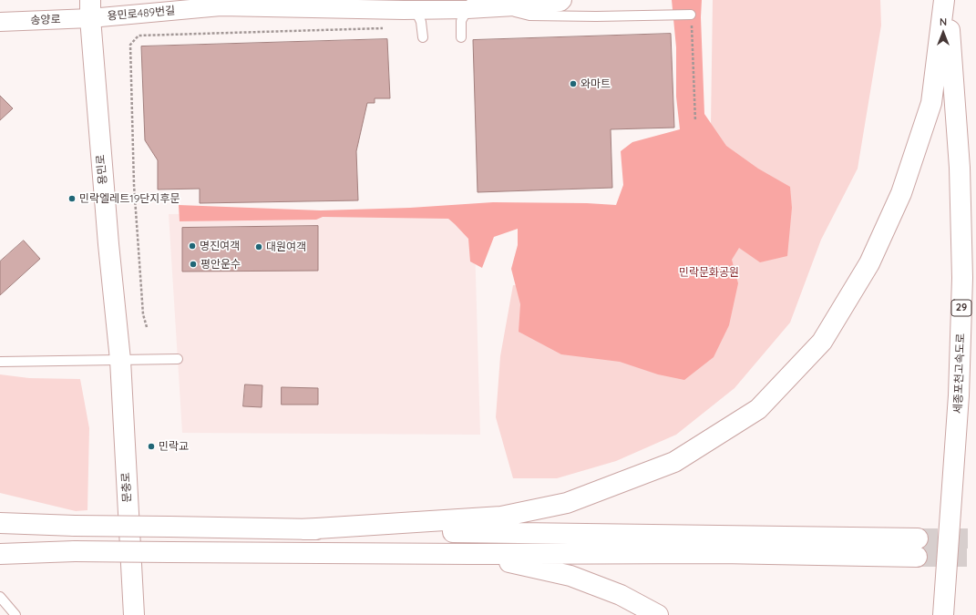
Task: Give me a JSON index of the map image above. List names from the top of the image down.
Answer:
{
  "streets": {
    "main road": [
      "용민로",
      "29",
      "세종포천고속도로",
      "문충로"
    ],
    "street": ["용민로489번길", "송양로"]
  },
  "crossings": [
    ["용민로489번길", "송양로"],
    ["용민로489번길", "용민로"],
    ["송양로", "용민로"],
    ["용민로", "문충로"]
  ],
  "parks": ["민락문화공원"],
  "places": [
    "와마트",
    "민락엘레트19단지후문",
    "명진여객",
    "대원여객",
    "평안운수",
    "민락교"
  ],
  "north": "top"
}
